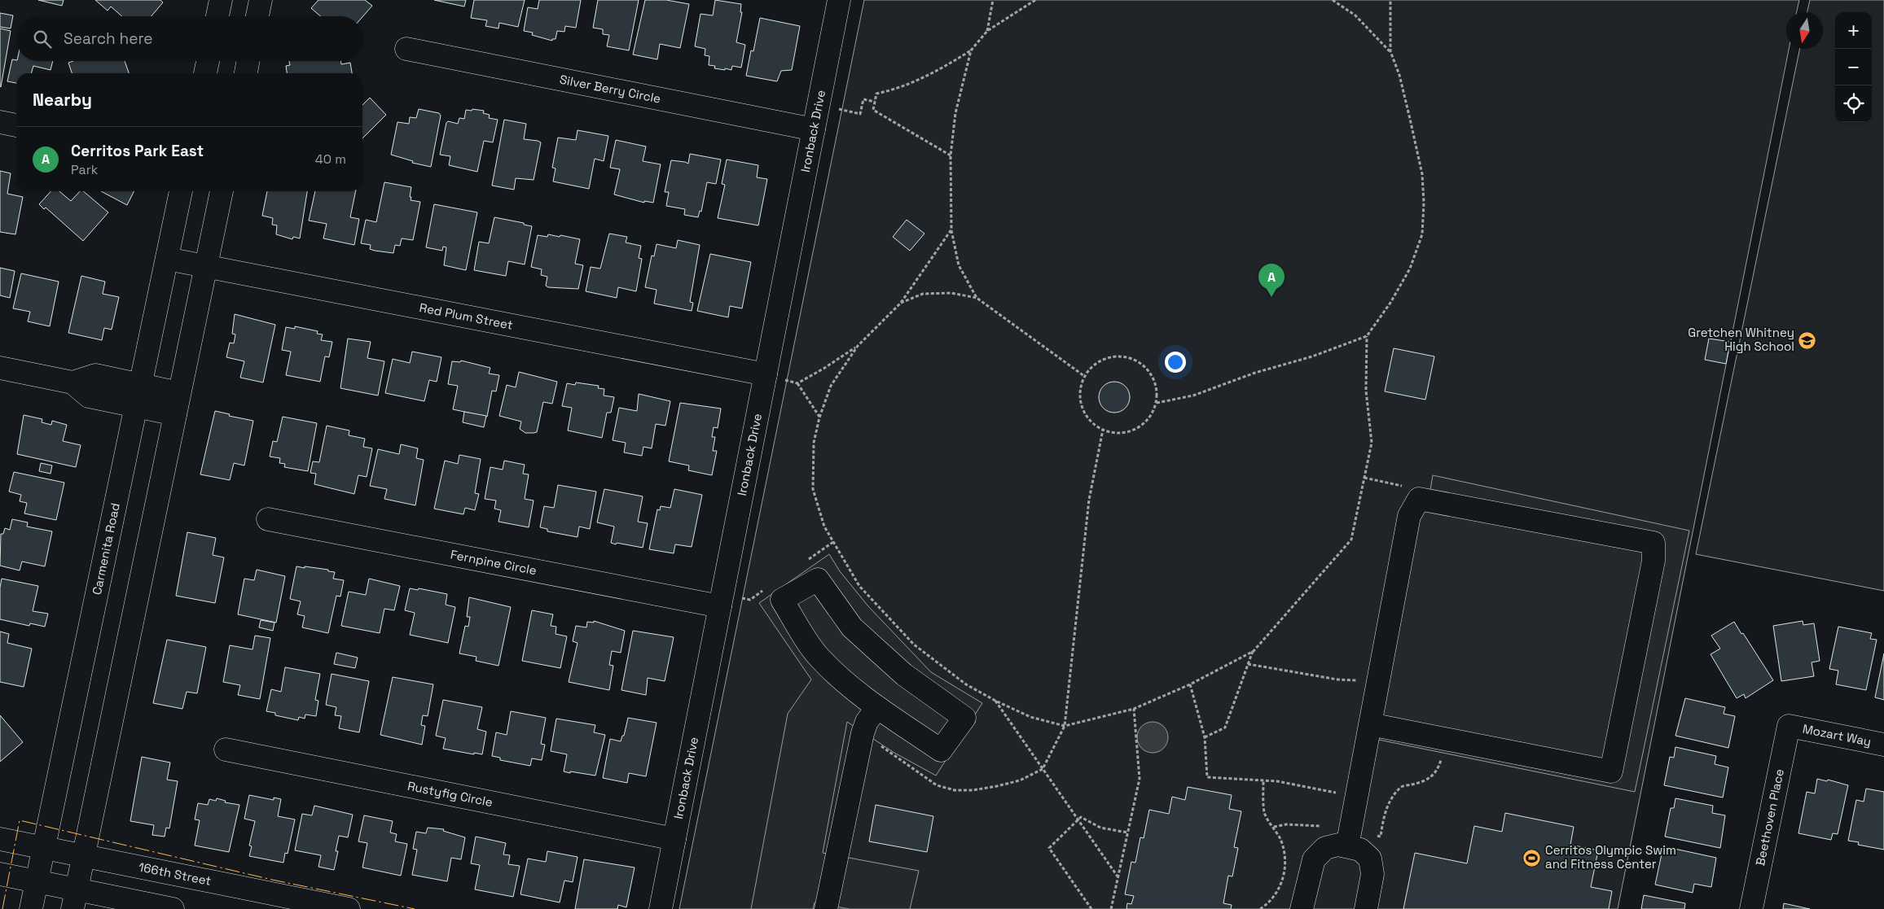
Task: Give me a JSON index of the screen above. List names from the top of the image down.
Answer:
{
  "streets": {
    "street": [
      "Silver Berry Circle",
      "Ironback Drive",
      "Red Plum Street",
      "Carmenita Road",
      "Fernpine Circle",
      "Mozart Way",
      "Rustyfig Circle",
      "Beethoven Place",
      "166th Street"
    ]
  },
  "crossings": [
    ["Silver Berry Circle", "Ironback Drive"],
    ["Ironback Drive", "Red Plum Street"],
    ["Ironback Drive", "Fernpine Circle"],
    ["Ironback Drive", "Rustyfig Circle"],
    ["Red Plum Street", "Carmenita Road"],
    ["Carmenita Road", "166th Street"],
    ["Mozart Way", "Beethoven Place"]
  ],
  "places": {
    "school or university": ["Gretchen Whitney High School"],
    "sports": ["Cerritos Olympic Swim and Fitness Center"]
  },
  "north": "bottom",
  "page": {
    "map_buttons": ["+", "−"],
    "search": "Search here",
    "heading": "Nearby",
    "list": [
      {
        "mark": "A",
        "name": "Cerritos Park East",
        "note": "Park",
        "value": "40 m"
      }
    ],
    "pins": "A"
  }
}
